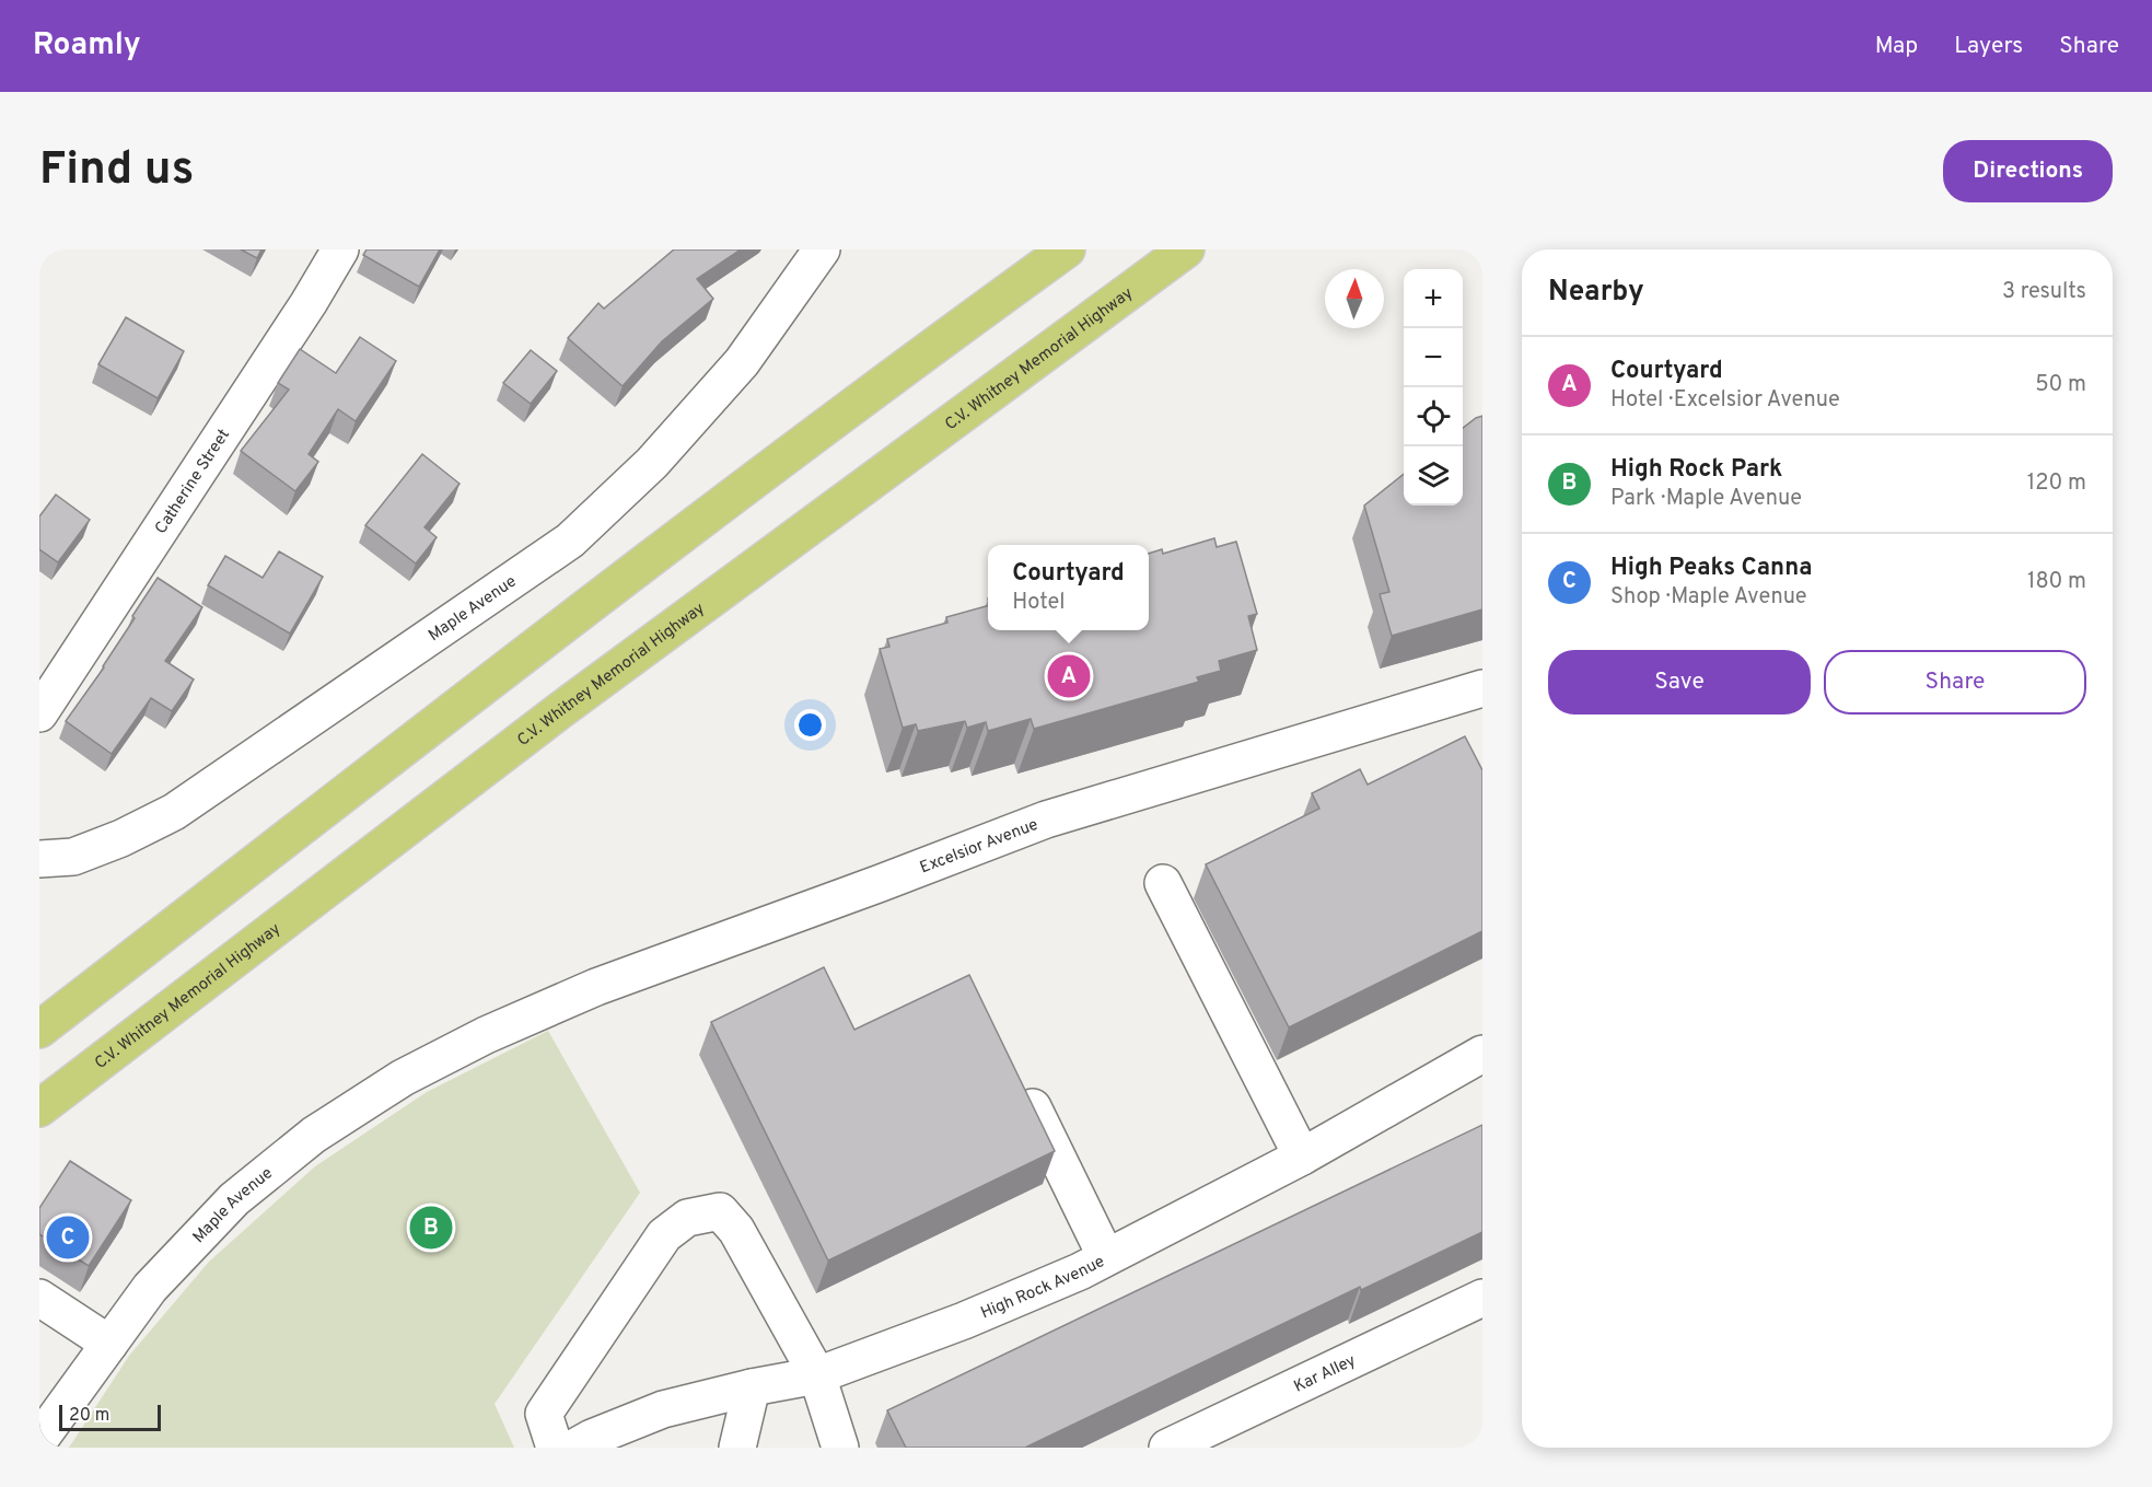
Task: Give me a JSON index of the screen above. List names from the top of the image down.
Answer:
{
  "streets": {
    "highway": ["C.V. Whitney Memorial Highway"],
    "street": [
      "Catherine Street",
      "Maple Avenue",
      "Excelsior Avenue",
      "High Rock Avenue",
      "Kar Alley"
    ]
  },
  "crossings": [
    ["Maple Avenue", "Excelsior Avenue"]
  ],
  "scale_bar": "20 m",
  "north": "top",
  "page": {
    "header": "Roamly",
    "nav": ["Map", "Layers", "Share"],
    "buttons": [
      "Directions",
      ["Save", "Share"]
    ],
    "title": "Find us",
    "heading": ["Nearby", "3 results"],
    "map_buttons": ["+", "−"],
    "list": [
      {
        "mark": "A",
        "name": "Courtyard",
        "note": "Hotel · Excelsior Avenue",
        "value": "50 m"
      },
      {
        "mark": "B",
        "name": "High Rock Park",
        "note": "Park · Maple Avenue",
        "value": "120 m"
      },
      {
        "mark": "C",
        "name": "High Peaks Canna",
        "note": "Shop · Maple Avenue",
        "value": "180 m"
      }
    ],
    "popup": ["Courtyard", "Hotel"],
    "pins": ["A", "B", "C"],
    "scale": "20 m"
  }
}
